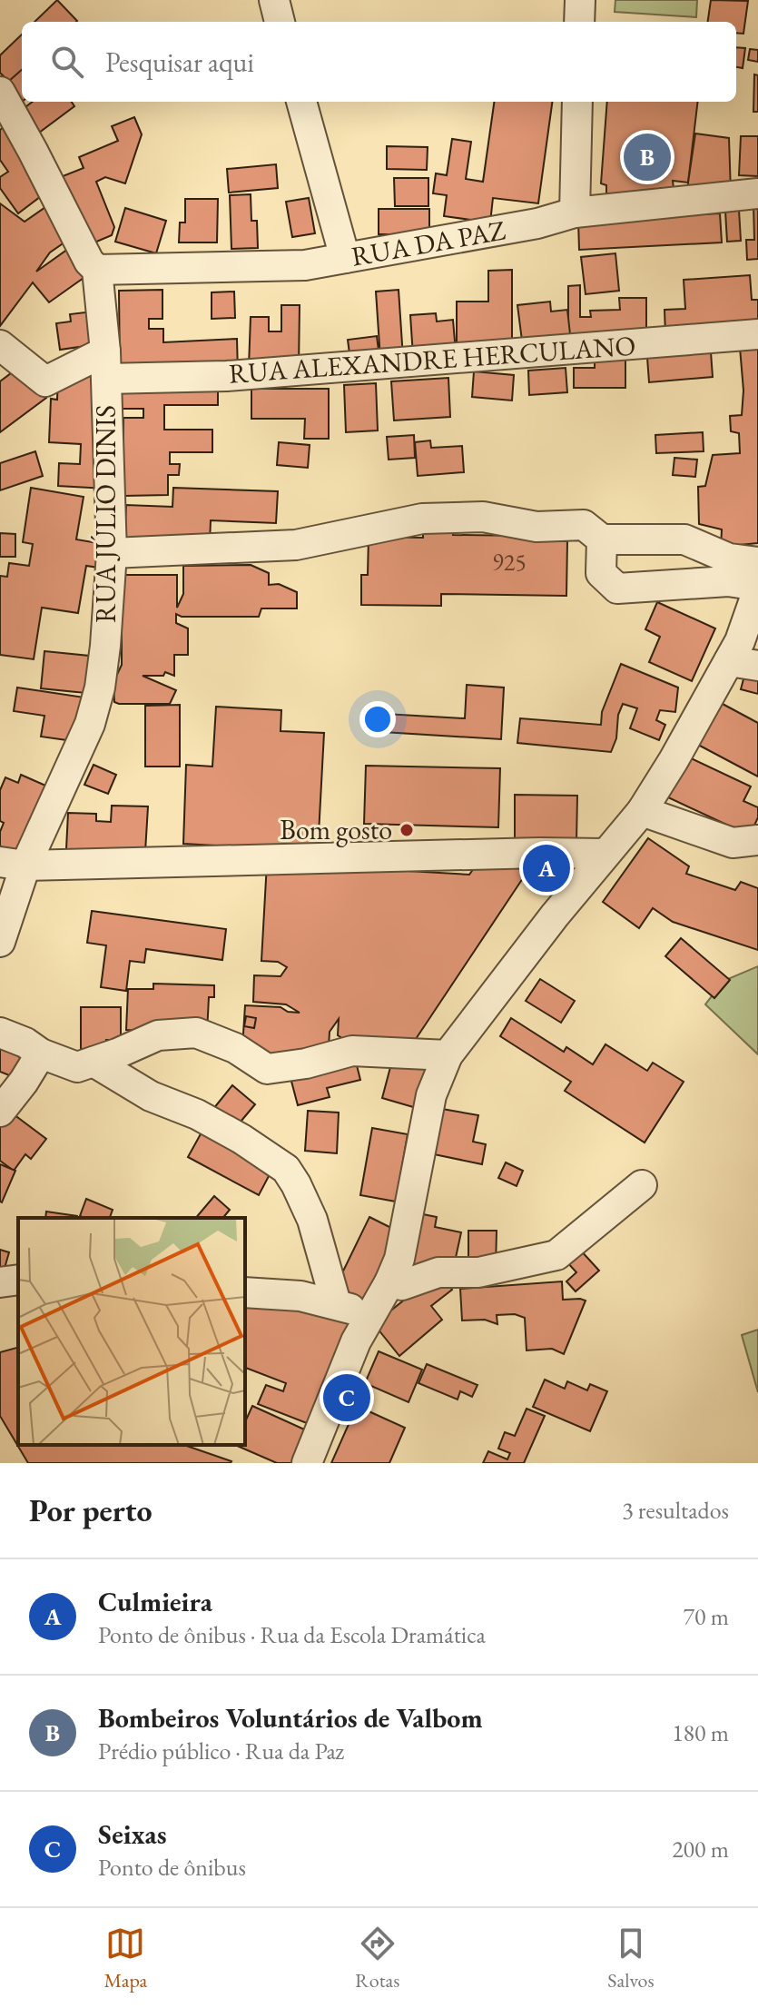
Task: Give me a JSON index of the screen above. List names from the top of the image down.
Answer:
{
  "streets": {
    "street": ["RUA DA PAZ", "RUA ALEXANDRE HERCULANO", "RUA JÚLIO DINIS"]
  },
  "crossings": [
    ["RUA DA PAZ", "RUA JÚLIO DINIS"],
    ["RUA ALEXANDRE HERCULANO", "RUA JÚLIO DINIS"]
  ],
  "places": ["Bom gosto"],
  "house_numbers": ["925"],
  "page": {
    "search": "Pesquisar aqui",
    "pins": ["B", "A", "C"],
    "heading": ["Por perto", "3 resultados"],
    "list": [
      {
        "mark": "A",
        "name": "Culmieira",
        "note": "Ponto de ônibus · Rua da Escola Dramática",
        "value": "70 m"
      },
      {
        "mark": "B",
        "name": "Bombeiros Voluntários de Valbom",
        "note": "Prédio público · Rua da Paz",
        "value": "180 m"
      },
      {
        "mark": "C",
        "name": "Seixas",
        "note": "Ponto de ônibus",
        "value": "200 m"
      }
    ],
    "nav": ["Mapa", "Rotas", "Salvos"]
  }
}
